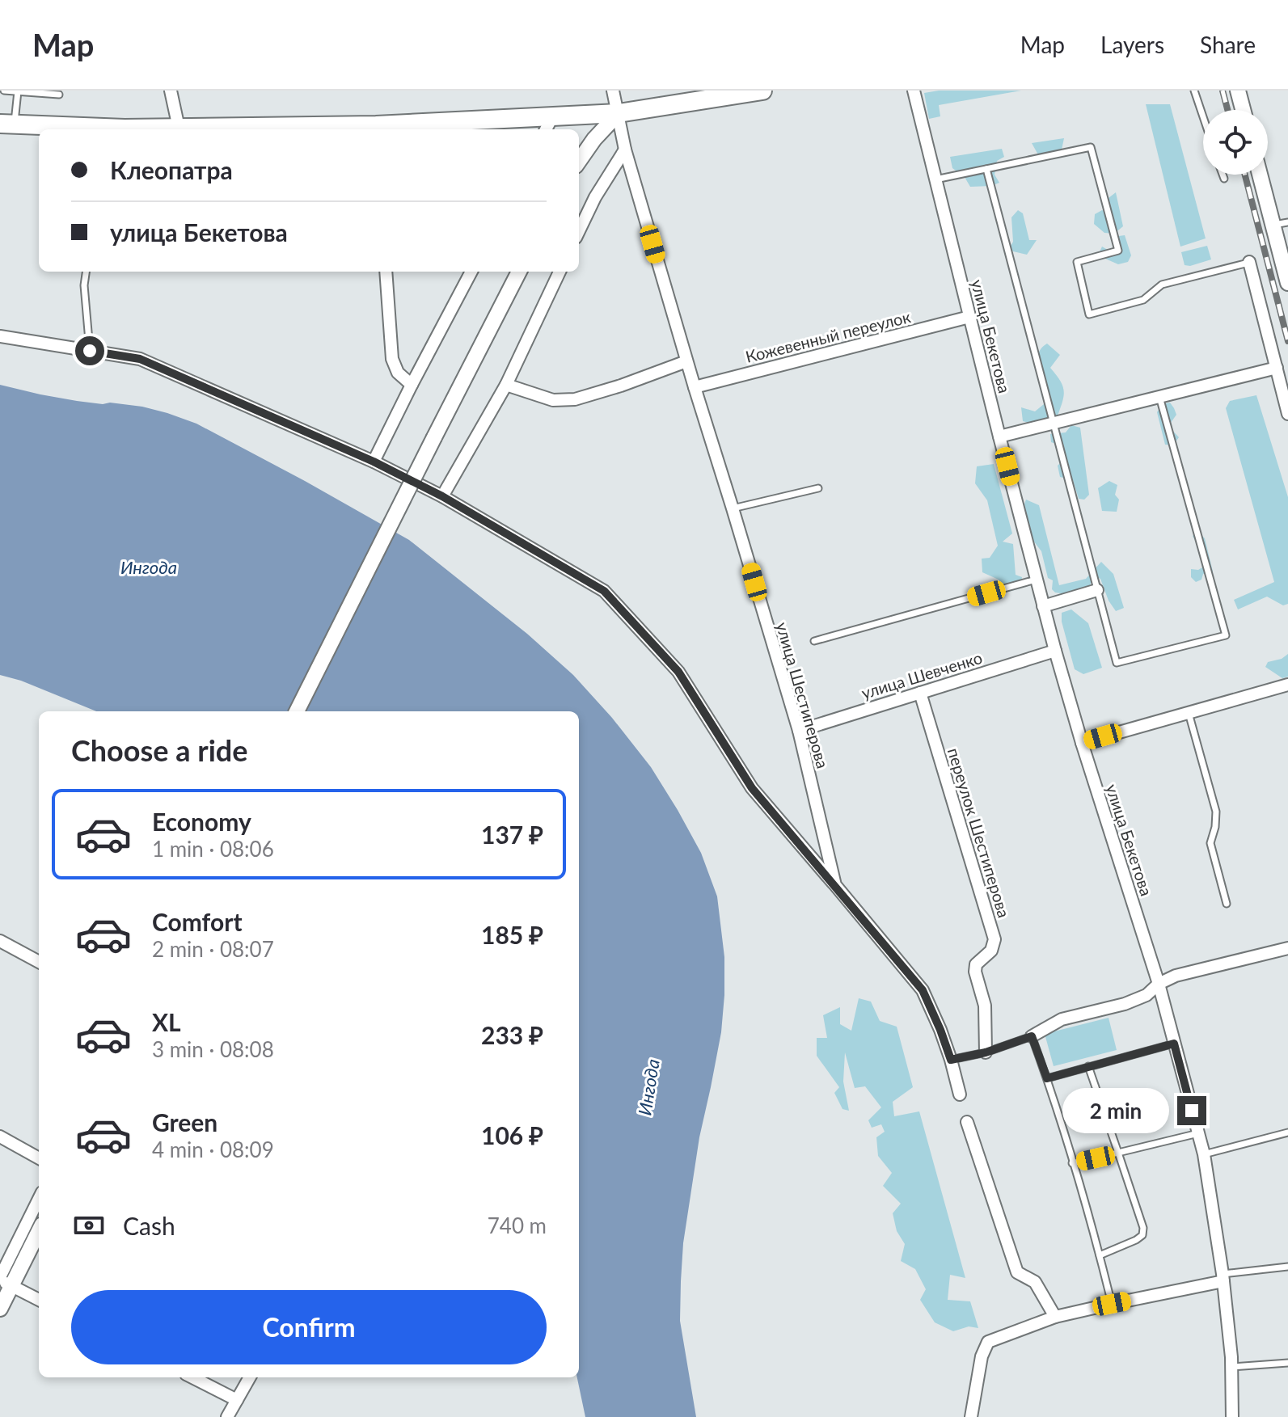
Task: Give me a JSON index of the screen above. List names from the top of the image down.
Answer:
{
  "streets": {
    "street": [
      "Кожевенный переулок",
      "улица Бекетова",
      "улица Шевченко",
      "улица Шестиперова",
      "переулок Шестиперова"
    ]
  },
  "crossings": [
    ["Кожевенный переулок", "улица Бекетова"],
    ["Кожевенный переулок", "улица Шестиперова"],
    ["улица Бекетова", "улица Шевченко"],
    ["улица Шевченко", "улица Шестиперова"],
    ["улица Шевченко", "переулок Шестиперова"]
  ],
  "water": ["Ингода"],
  "page": {
    "header": "Map",
    "nav": ["Map", "Layers", "Share"],
    "banner": ["Клеопатра", "улица Бекетова"],
    "heading": "Choose a ride",
    "list": [
      {
        "name": "Economy",
        "note": "1 min · 08:06",
        "value": "137 ₽"
      },
      {
        "name": "Comfort",
        "note": "2 min · 08:07",
        "value": "185 ₽"
      },
      {
        "name": "XL",
        "note": "3 min · 08:08",
        "value": "233 ₽"
      },
      {
        "name": "Green",
        "note": "4 min · 08:09",
        "value": "106 ₽"
      }
    ],
    "bubble": "2 min",
    "pay": ["Cash", "740 m"],
    "buttons": "Confirm"
  }
}
